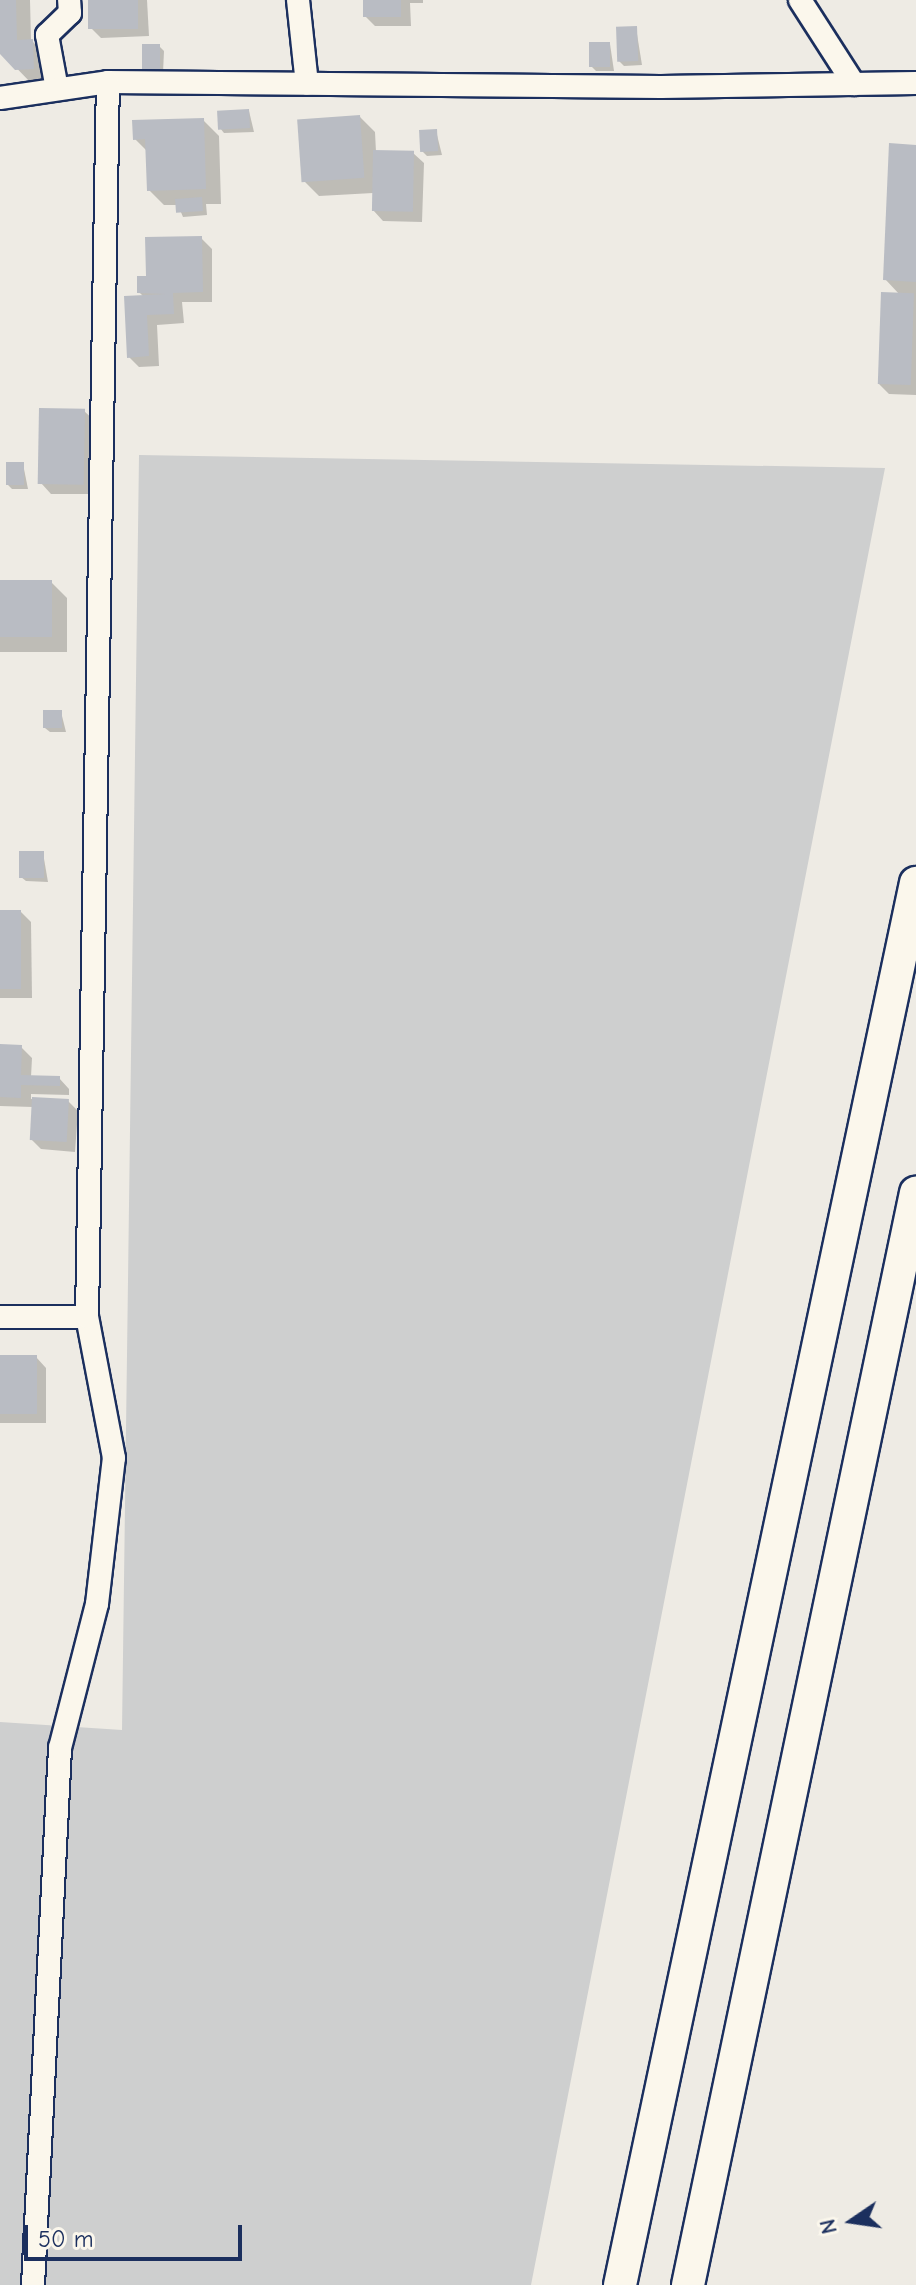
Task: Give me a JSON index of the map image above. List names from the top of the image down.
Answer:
{
  "scale_bar": "50 m",
  "north": "left"
}
